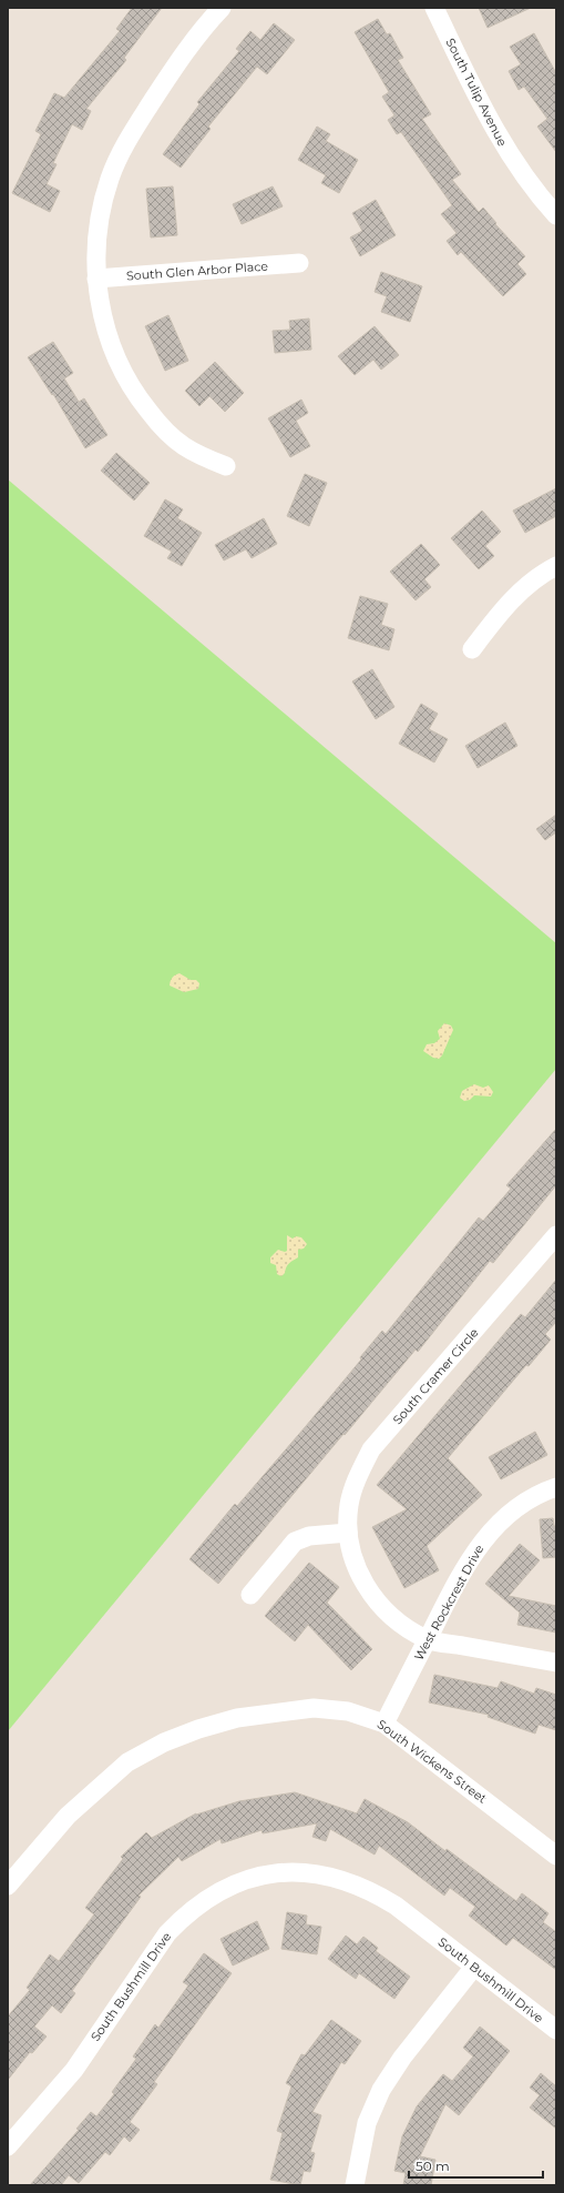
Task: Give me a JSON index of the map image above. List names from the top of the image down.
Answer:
{
  "streets": {
    "street": [
      "South Tulip Avenue",
      "South Glen Arbor Place",
      "South Cramer Circle",
      "West Rockcrest Drive",
      "South Wickens Street",
      "South Bushmill Drive"
    ]
  },
  "crossings": [
    ["South Cramer Circle", "West Rockcrest Drive"],
    ["West Rockcrest Drive", "South Wickens Street"]
  ],
  "scale_bar": "50 m"
}
